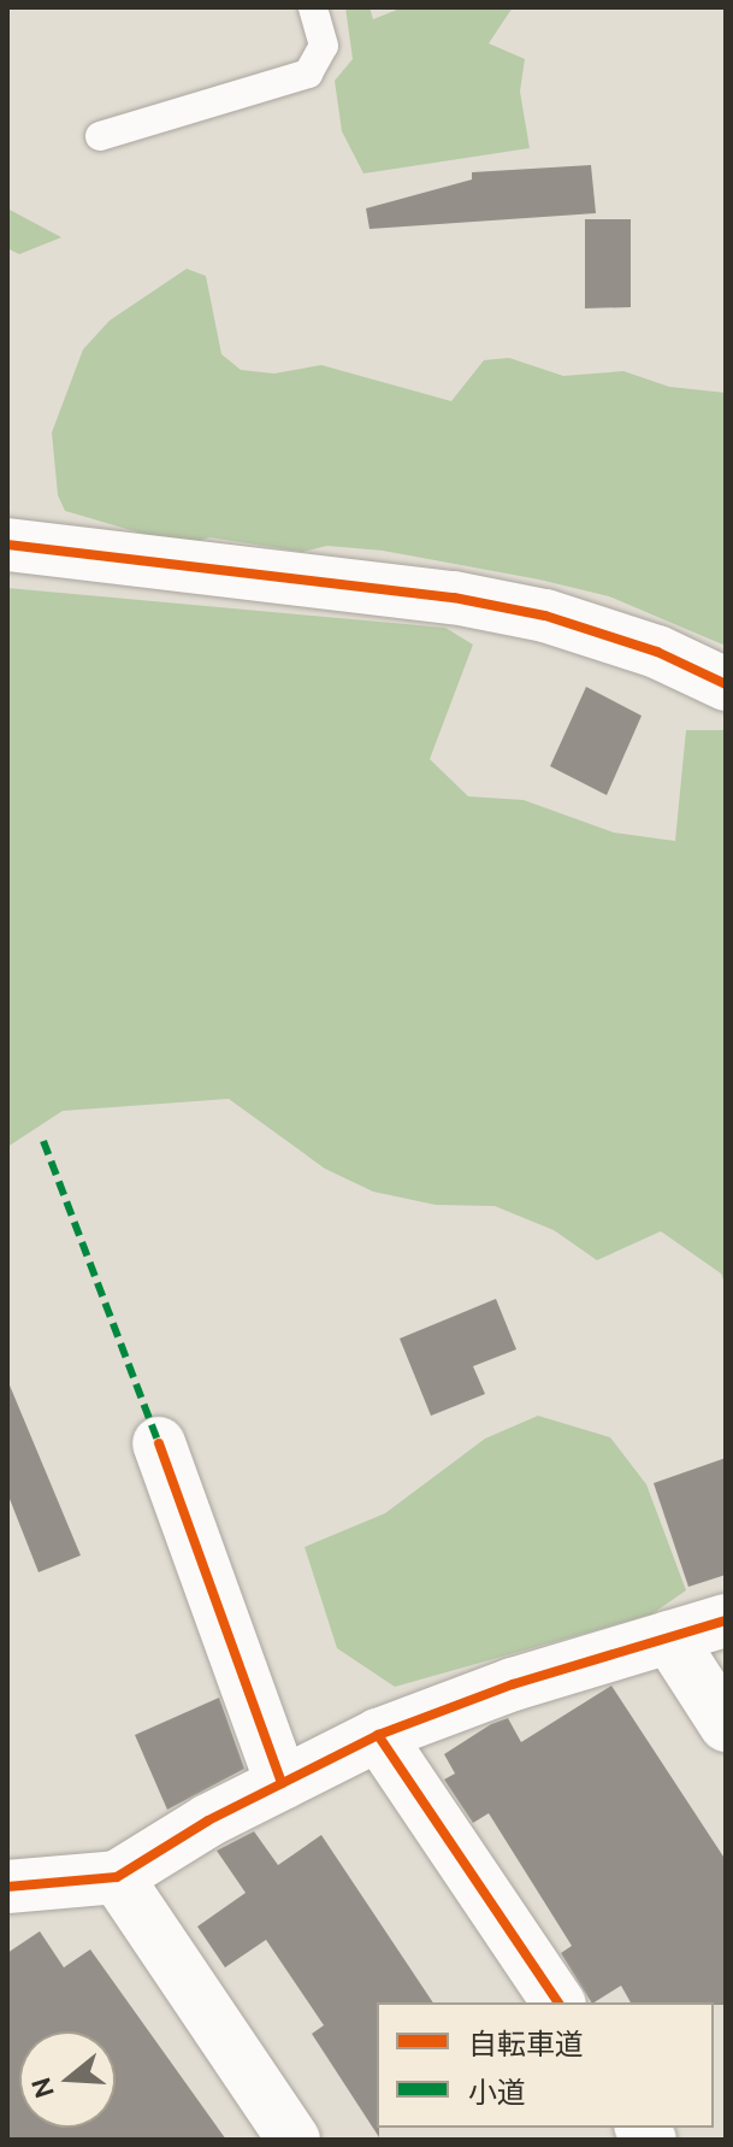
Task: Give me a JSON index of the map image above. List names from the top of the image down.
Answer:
{
  "legend": ["自転車道", "小道"],
  "north": "left"
}
